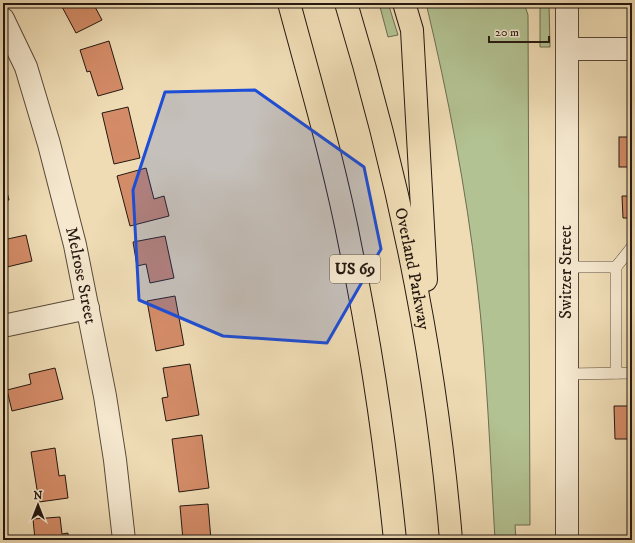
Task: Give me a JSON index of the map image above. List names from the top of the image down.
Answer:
{
  "streets": {
    "highway": ["US 69", "Overland Parkway"],
    "street": ["Switzer Street", "Melrose Street"]
  },
  "scale_bar": "20 m",
  "north": "top"
}
